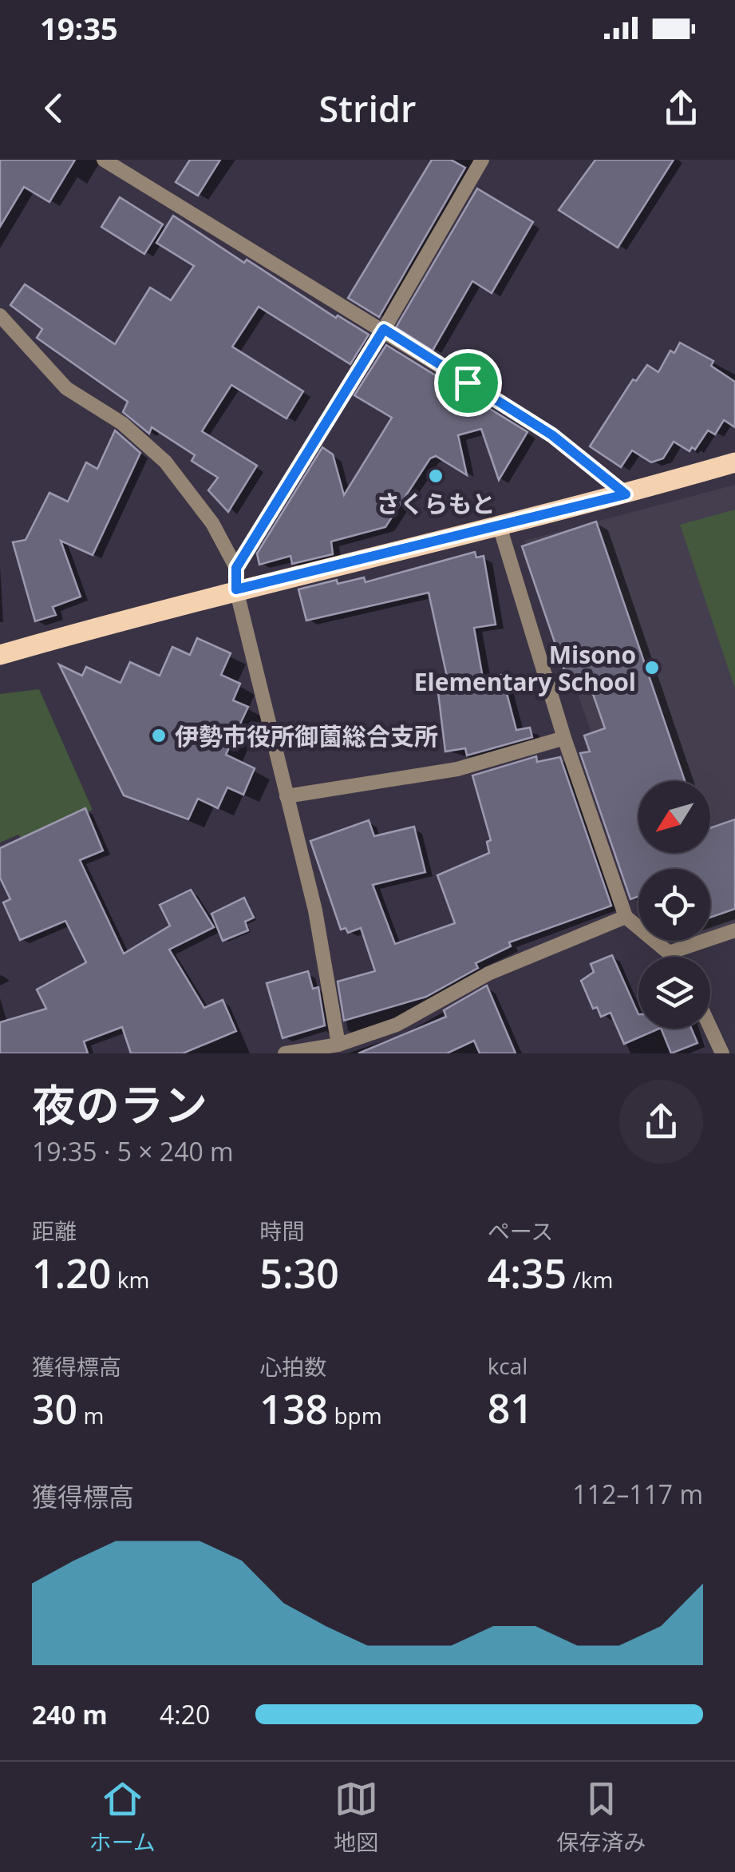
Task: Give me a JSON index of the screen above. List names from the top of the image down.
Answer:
{
  "places": ["さくらもと", "Misono Elementary School", "伊勢市役所御薗総合支所"],
  "north": "bottom left",
  "page": {
    "status": "19:35",
    "header": "Stridr",
    "heading": ["夜のラン", "19:35 · 5 × 240 m"],
    "stats": [
      ["距離", "1.20 km"],
      ["時間", "5:30"],
      ["ペース", "4:35 /km"],
      ["獲得標高", "30 m"],
      ["心拍数", "138 bpm"],
      ["kcal", "81"]
    ],
    "chart": ["獲得標高", "112–117 m"],
    "list": [
      {
        "name": "240 m",
        "note": "4:20"
      }
    ],
    "tabs": ["ホーム", "地図", "保存済み"]
  }
}
